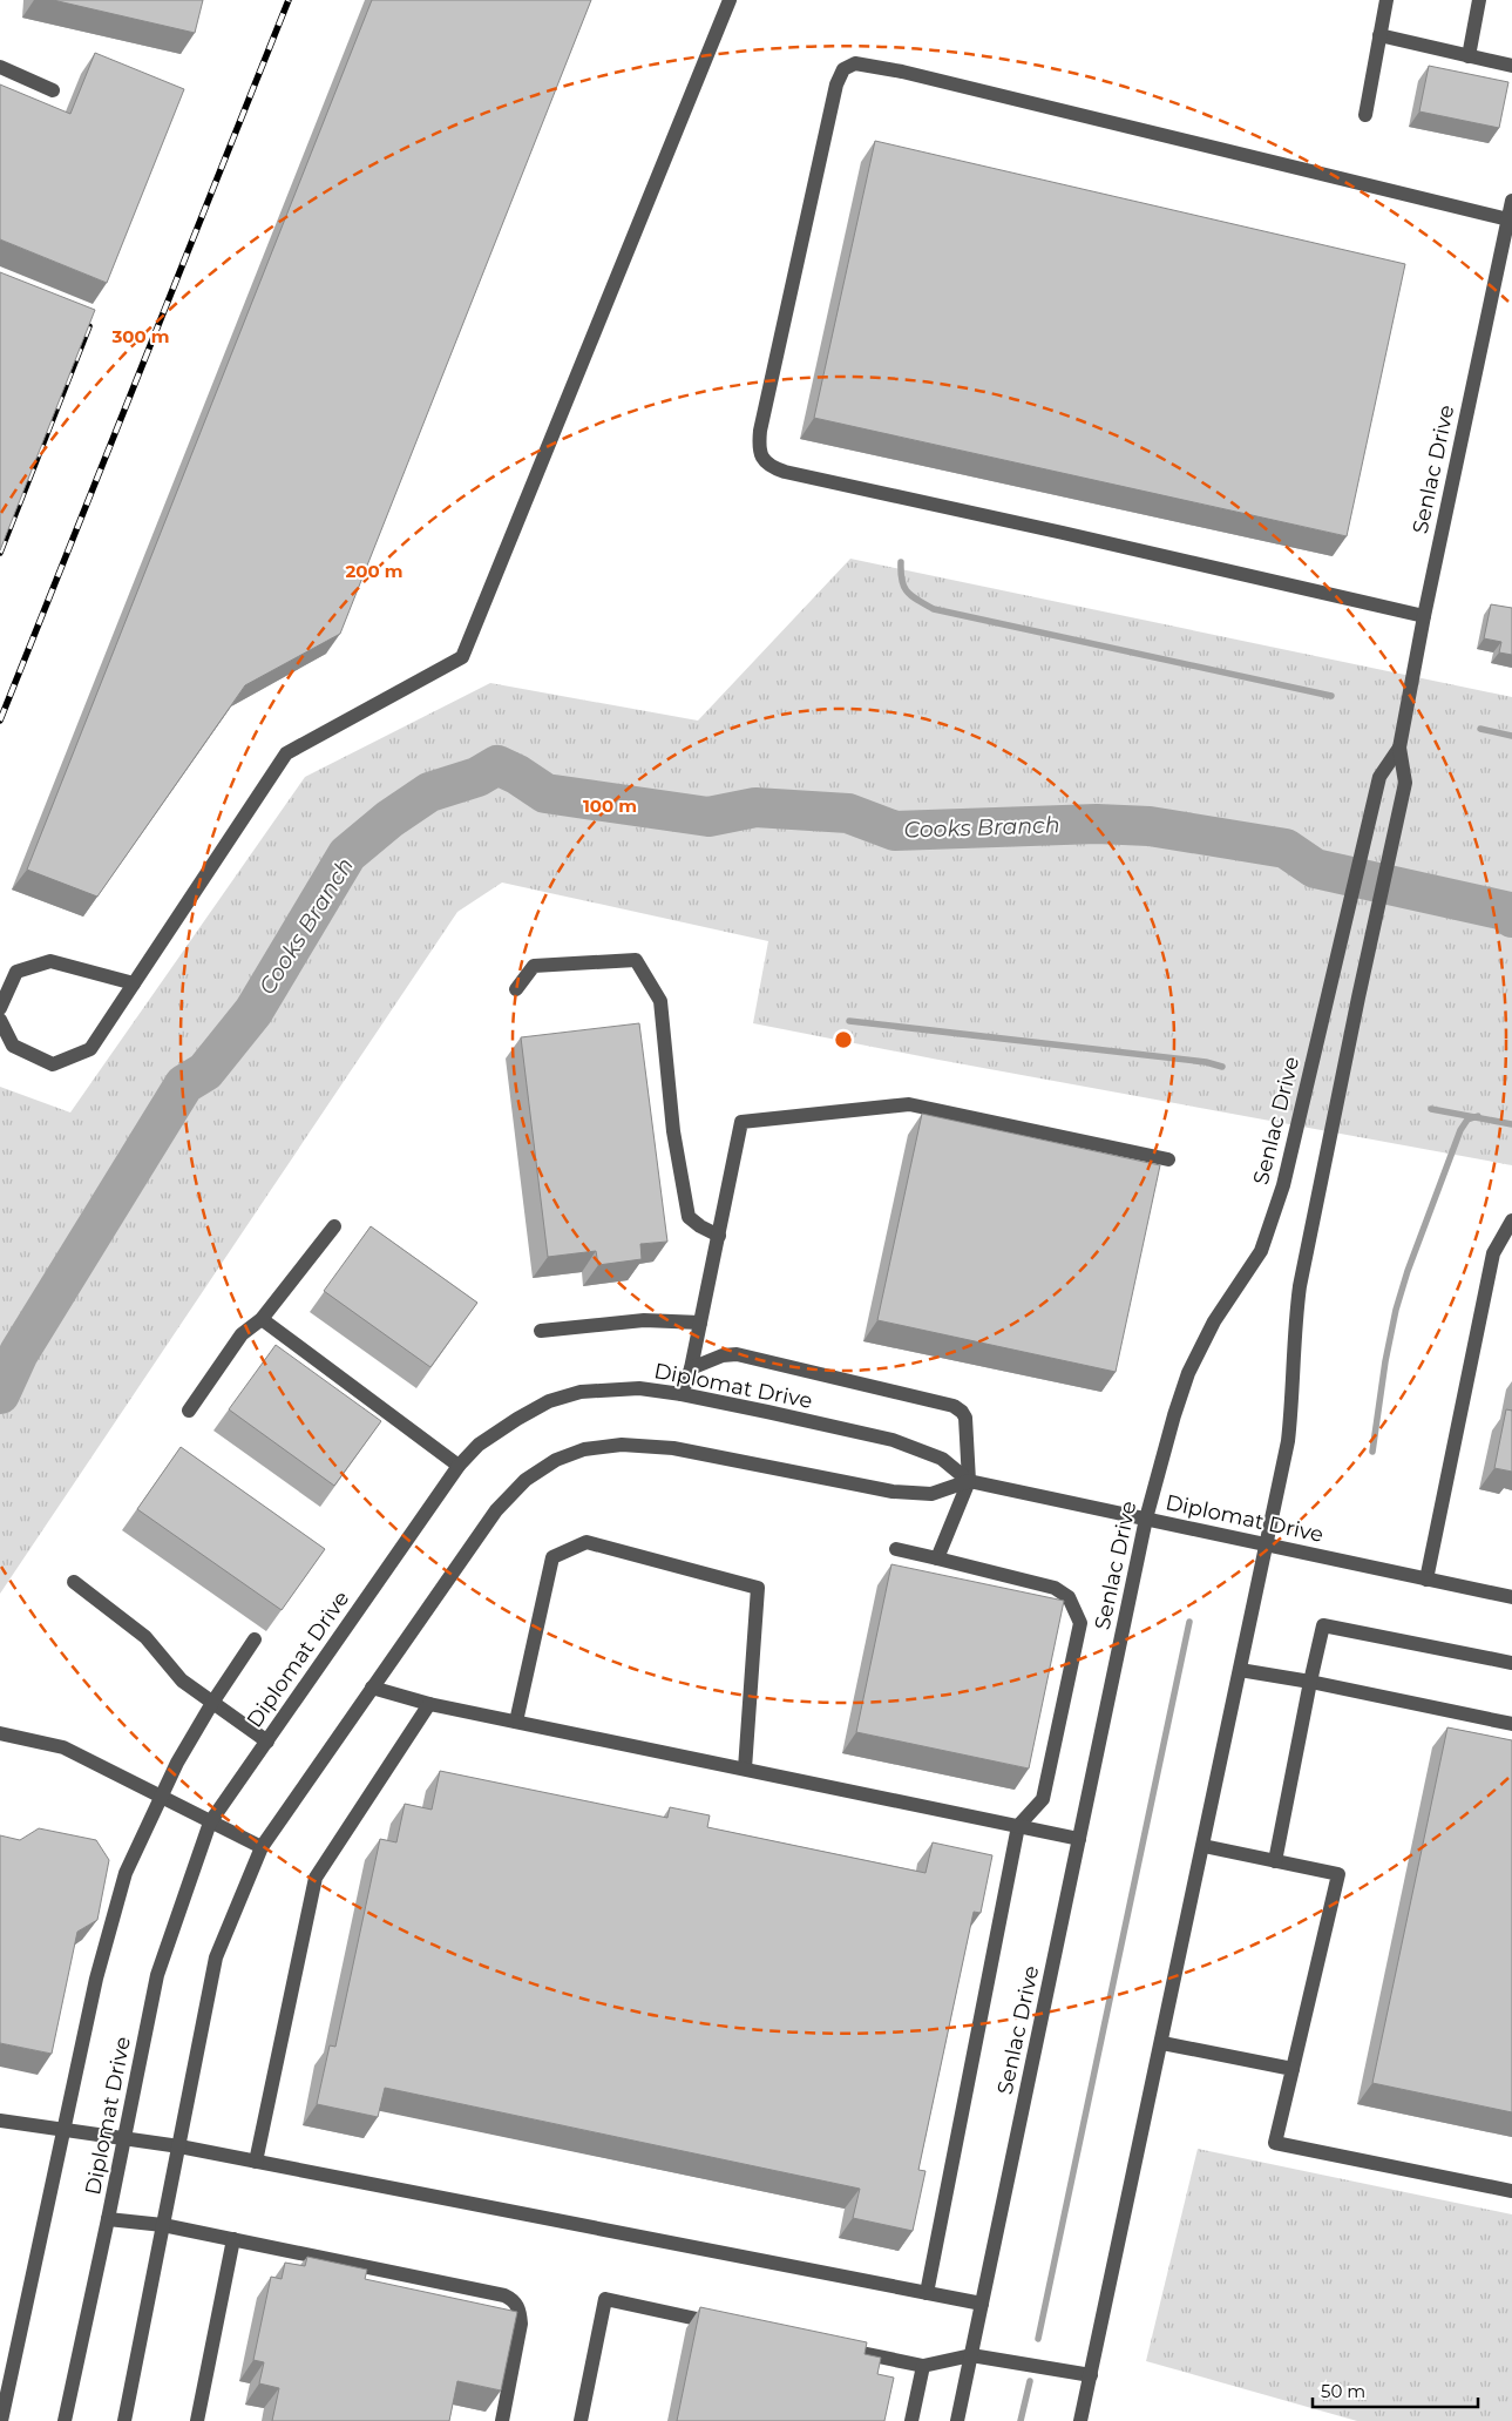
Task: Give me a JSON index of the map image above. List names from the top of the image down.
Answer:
{
  "streets": {
    "street": ["Senlac Drive", "Diplomat Drive"]
  },
  "crossings": [
    ["Senlac Drive", "Diplomat Drive"]
  ],
  "water": ["Cooks Branch"],
  "scale_bar": "50 m",
  "rings": ["300 m", "200 m", "100 m"]
}
